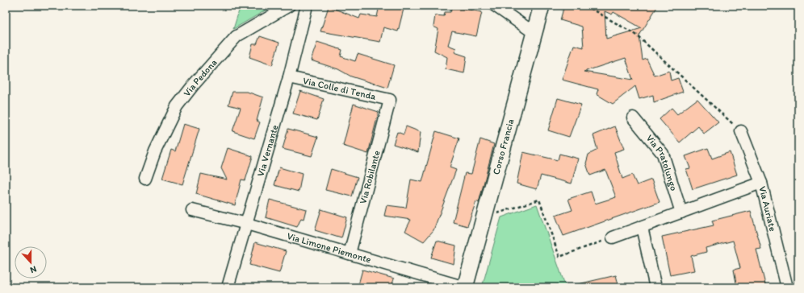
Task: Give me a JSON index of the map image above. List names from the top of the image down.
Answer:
{
  "streets": {
    "main road": ["Corso Francia"],
    "street": [
      "Via Pedona",
      "Via Colle di Tenda",
      "Via Vernante",
      "Via Pratolungo",
      "Via Robilante",
      "Via Auriate",
      "Via Limone Piemonte"
    ]
  },
  "crossings": [
    ["Via Colle di Tenda", "Via Vernante"],
    ["Via Colle di Tenda", "Via Robilante"],
    ["Corso Francia", "Via Limone Piemonte"],
    ["Via Vernante", "Via Limone Piemonte"],
    ["Via Robilante", "Via Limone Piemonte"]
  ],
  "north": "bottom"
}
